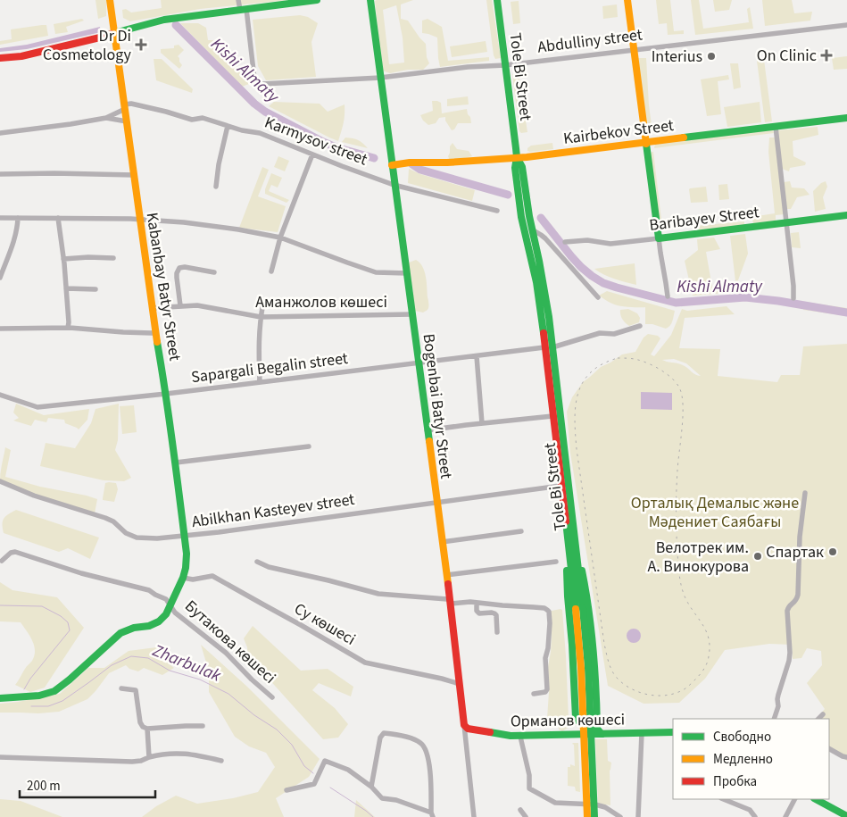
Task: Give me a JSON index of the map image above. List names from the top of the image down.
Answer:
{
  "streets": {
    "street": [
      "Abdulliny street",
      "Tole Bi Street",
      "Kairbekov Street",
      "Karmysov street",
      "Baribayev Street",
      "Kabanbay Batyr Street",
      "Аманжолов көшесі",
      "Sapargali Begalin street",
      "Bogenbai Batyr Street",
      "Abilkhan Kasteyev street",
      "Су көшесі",
      "Бутакова көшесі",
      "Орманов көшесі"
    ]
  },
  "crossings": [
    ["Abdulliny street", "Tole Bi Street"],
    ["Abdulliny street", "Bogenbai Batyr Street"],
    ["Tole Bi Street", "Kairbekov Street"],
    ["Tole Bi Street", "Sapargali Begalin street"],
    ["Tole Bi Street", "Abilkhan Kasteyev street"],
    ["Kairbekov Street", "Bogenbai Batyr Street"],
    ["Karmysov street", "Kabanbay Batyr Street"],
    ["Karmysov street", "Bogenbai Batyr Street"],
    ["Kabanbay Batyr Street", "Аманжолов көшесі"],
    ["Kabanbay Batyr Street", "Sapargali Begalin street"],
    ["Kabanbay Batyr Street", "Abilkhan Kasteyev street"],
    ["Kabanbay Batyr Street", "Су көшесі"],
    ["Kabanbay Batyr Street", "Бутакова көшесі"],
    ["Аманжолов көшесі", "Bogenbai Batyr Street"],
    ["Sapargali Begalin street", "Bogenbai Batyr Street"],
    ["Bogenbai Batyr Street", "Abilkhan Kasteyev street"],
    ["Bogenbai Batyr Street", "Су көшесі"],
    ["Bogenbai Batyr Street", "Орманов көшесі"]
  ],
  "water": ["Kіshі Almaty", "Zharbulak"],
  "parks": ["Орталық Демалыс және Мәдениет Саябағы"],
  "places": {
    "health": ["Dr Di Cosmetology", "On Clinic"],
    "other": ["Interius", "Спартак", "Велотрек им. А. Винокурова"]
  },
  "legend": ["Свободно", "Медленно", "Пробка"],
  "scale_bar": "200 m"
}
